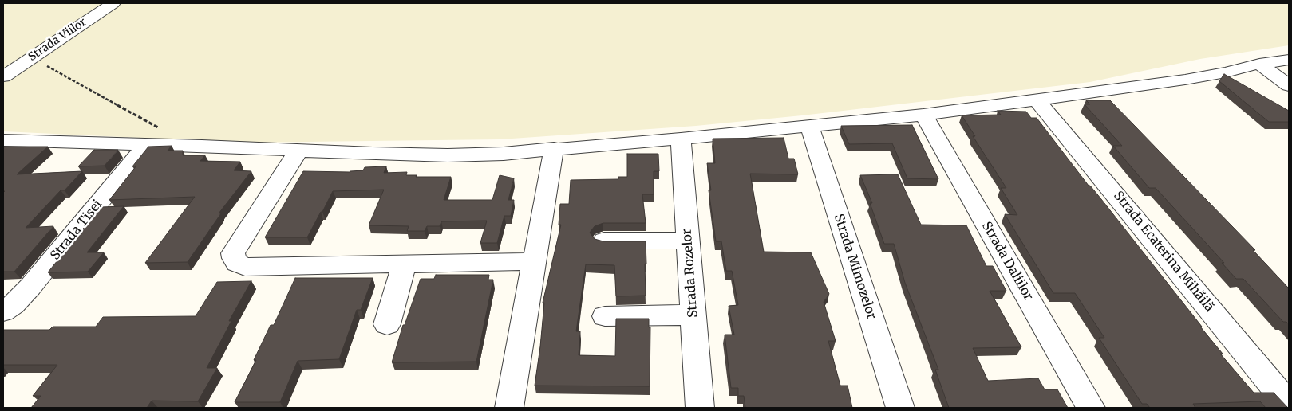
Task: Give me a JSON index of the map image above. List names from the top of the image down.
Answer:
{
  "streets": {
    "street": [
      "Strada Viilor",
      "Strada Tisei",
      "Strada Ecaterina Mihăilă",
      "Strada Daliilor",
      "Strada Mimozelor",
      "Strada Rozelor"
    ]
  }
}
